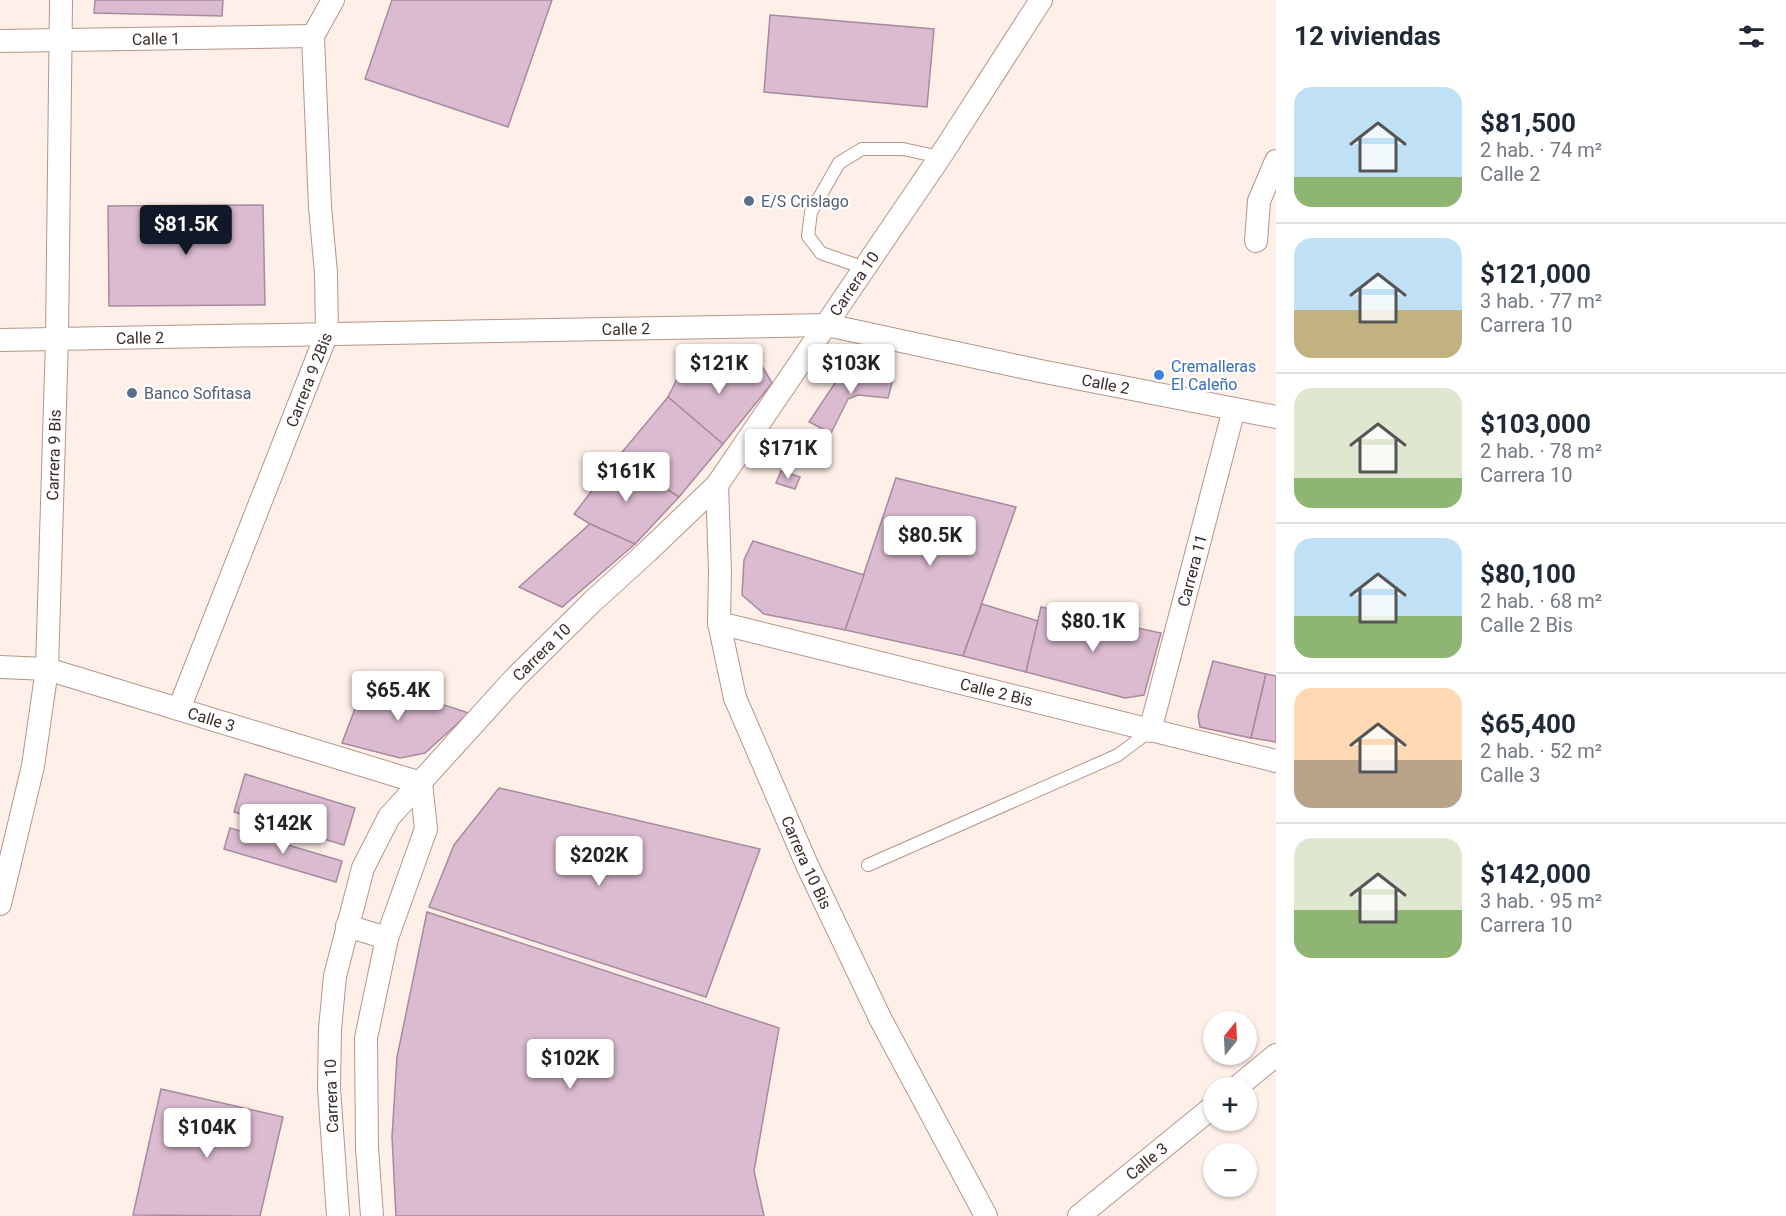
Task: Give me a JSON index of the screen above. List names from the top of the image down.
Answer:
{
  "streets": {
    "street": [
      "Calle 1",
      "Carrera 10",
      "Calle 2",
      "Carrera 9 2Bis",
      "Carrera 9 Bis",
      "Carrera 11",
      "Calle 2 Bis",
      "Calle 3",
      "Carrera 10 Bis"
    ]
  },
  "crossings": [
    ["Calle 1", "Carrera 9 2Bis"],
    ["Calle 1", "Carrera 9 Bis"],
    ["Carrera 10", "Calle 2"],
    ["Carrera 10", "Calle 3"],
    ["Carrera 10", "Carrera 10 Bis"],
    ["Calle 2", "Carrera 9 2Bis"],
    ["Calle 2", "Carrera 9 Bis"],
    ["Calle 2", "Carrera 11"],
    ["Carrera 9 2Bis", "Calle 3"],
    ["Carrera 9 Bis", "Calle 3"],
    ["Carrera 11", "Calle 2 Bis"],
    ["Calle 2 Bis", "Carrera 10 Bis"]
  ],
  "places": ["E/S Crislago", "Cremalleras El Caleño", "Banco Sofitasa"],
  "north": "top",
  "page": {
    "heading": "12 viviendas",
    "list": [
      {
        "name": "$81,500",
        "note": "2 hab. · 74 m² · Calle 2"
      },
      {
        "name": "$121,000",
        "note": "3 hab. · 77 m² · Carrera 10"
      },
      {
        "name": "$103,000",
        "note": "2 hab. · 78 m² · Carrera 10"
      },
      {
        "name": "$80,100",
        "note": "2 hab. · 68 m² · Calle 2 Bis"
      },
      {
        "name": "$65,400",
        "note": "2 hab. · 52 m² · Calle 3"
      },
      {
        "name": "$142,000",
        "note": "3 hab. · 95 m² · Carrera 10"
      }
    ],
    "price": [
      "$81.5K",
      "$121K",
      "$103K",
      "$171K",
      "$161K",
      "$80.5K",
      "$80.1K",
      "$65.4K",
      "$142K",
      "$202K",
      "$102K",
      "$104K"
    ],
    "map_buttons": ["+", "−"]
  }
}
